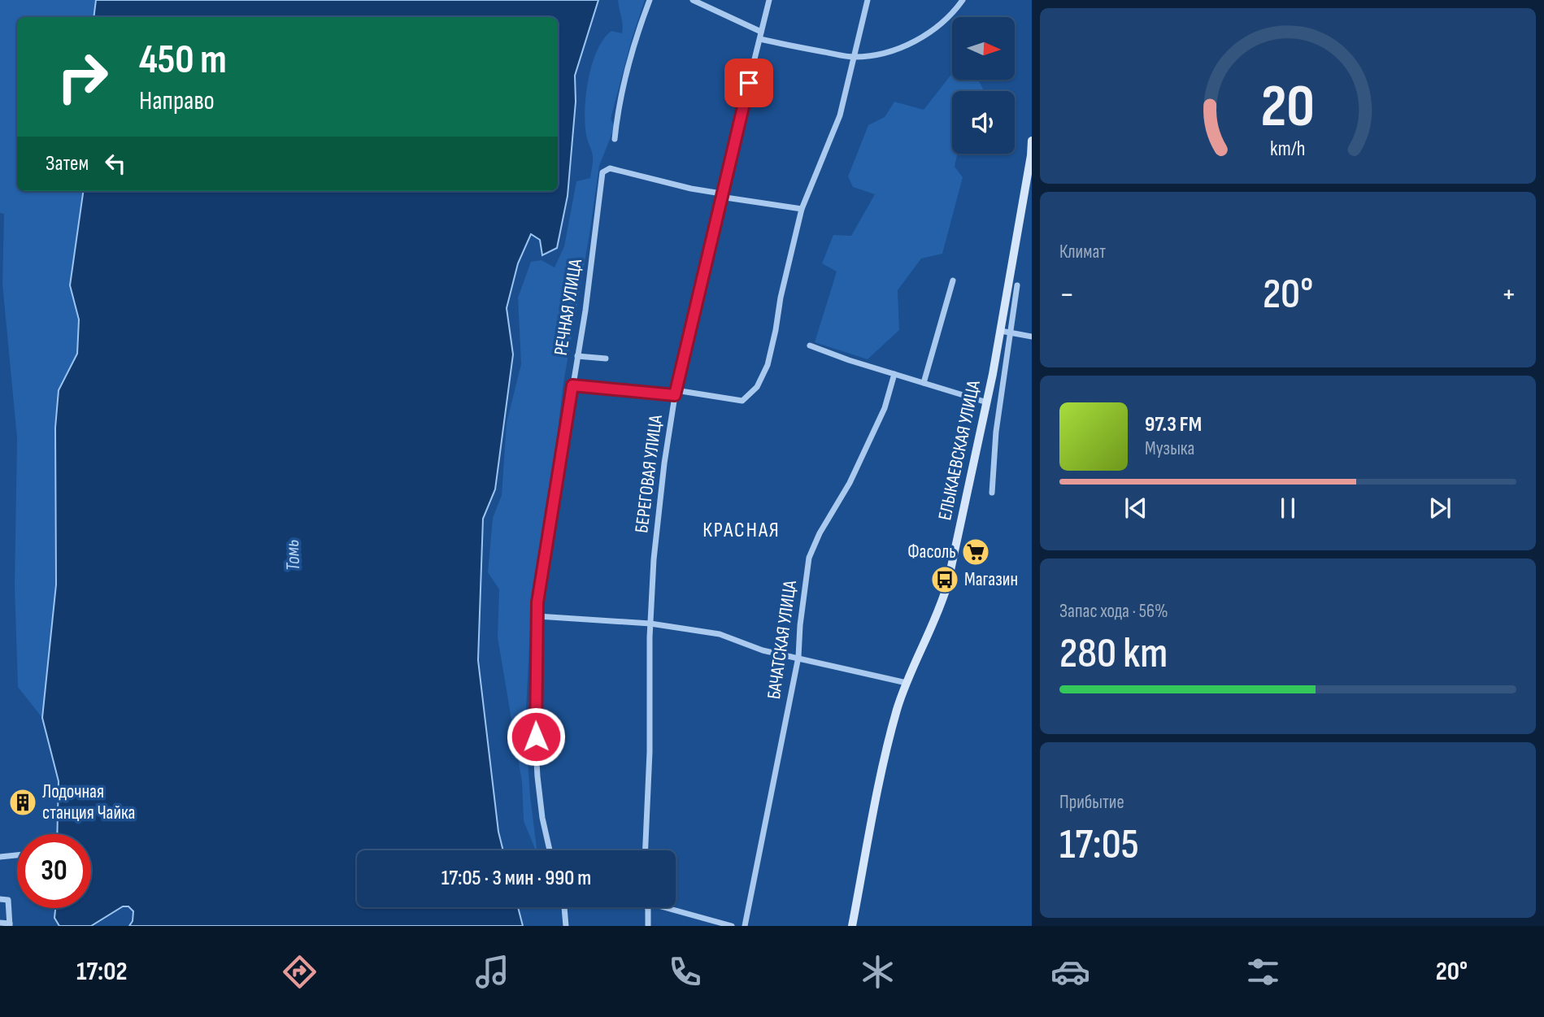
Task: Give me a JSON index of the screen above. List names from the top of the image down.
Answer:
{
  "streets": {
    "street": [
      "РЕЧНАЯ УЛИЦА",
      "ЕЛЫКАЕВСКАЯ УЛИЦА",
      "БЕРЕГОВАЯ УЛИЦА",
      "БАЧАТСКАЯ УЛИЦА"
    ]
  },
  "crossings": [
    ["РЕЧНАЯ УЛИЦА", "БЕРЕГОВАЯ УЛИЦА"]
  ],
  "districts": ["КРАСНАЯ"],
  "water": ["Томь"],
  "places": {
    "supermarket": ["Фасоль"],
    "bus stop": ["Магазин"],
    "building": ["Лодочная станция Чайка"]
  },
  "north": "right",
  "page": {
    "turn": ["450 m", "Направо"],
    "then": "Затем",
    "tile": [
      "Климат",
      ["Запас хода · 56%", "280 km"],
      ["Прибытие", "17:05"]
    ],
    "heat": ["−", "20°", "+"],
    "song": ["97.3 FM", "Музыка"],
    "limit": "30",
    "trip": "17:05 · 3 мин · 990 m",
    "tabs": ["17:02", "20°"],
    "gauge": ["20", "km/h"]
  }
}
